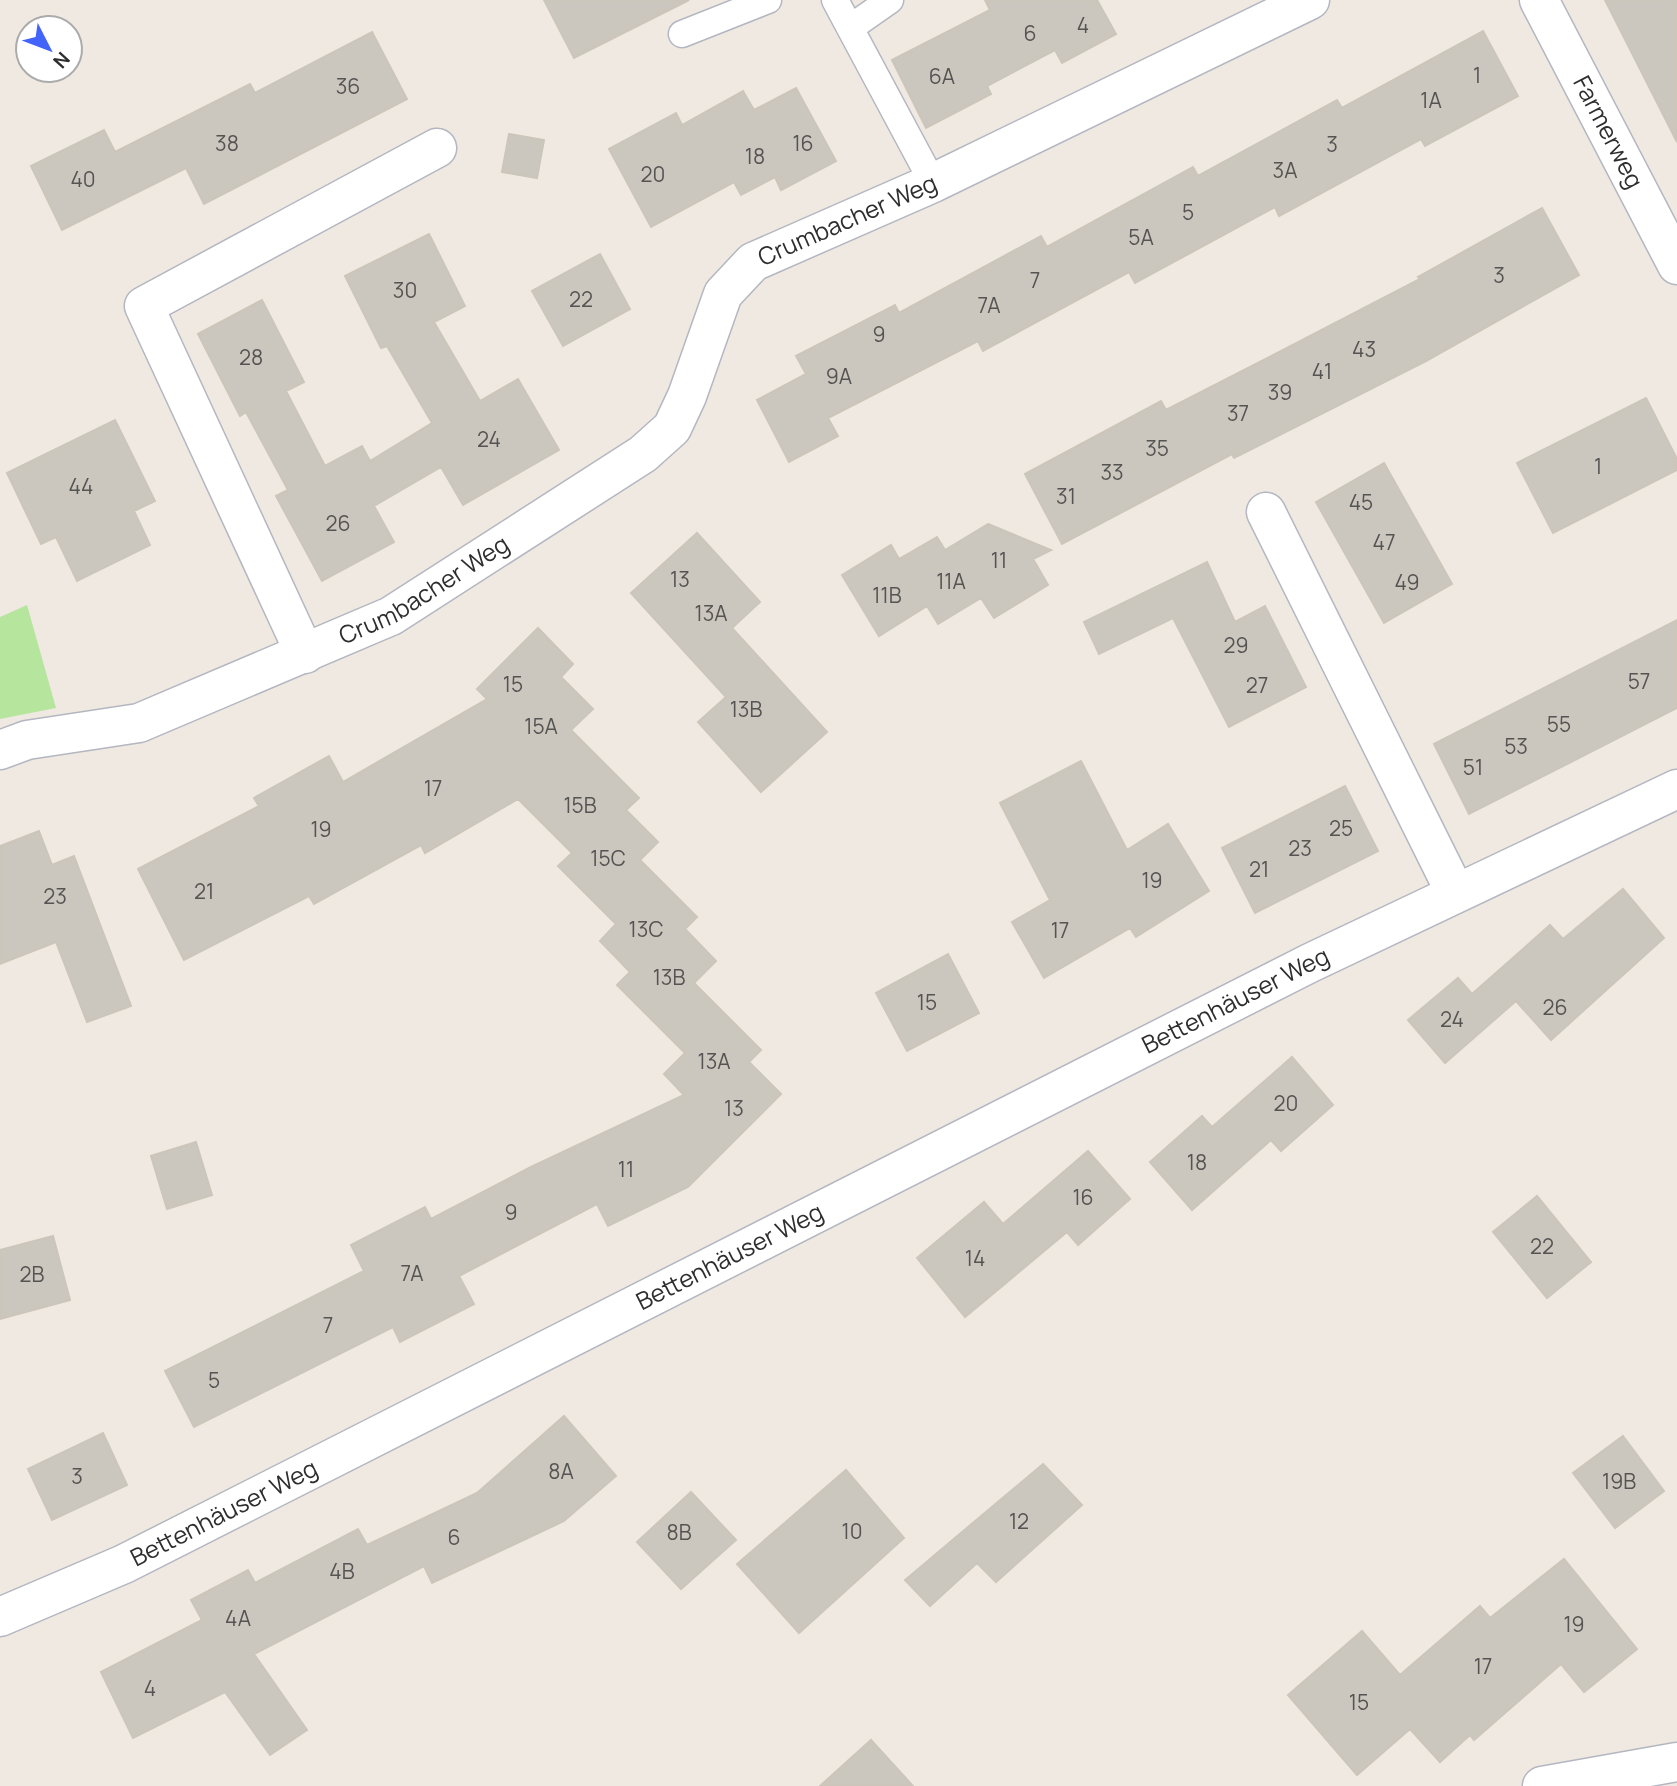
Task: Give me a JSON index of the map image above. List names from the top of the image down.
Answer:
{
  "streets": {
    "street": ["Farmerweg", "Crumbacher Weg", "Bettenhäuser Weg"]
  },
  "house_numbers": [
    "4",
    "6",
    "1",
    "6A",
    "36",
    "1A",
    "38",
    "16",
    "3",
    "18",
    "3A",
    "20",
    "40",
    "5",
    "5A",
    "3",
    "7",
    "30",
    "22",
    "7A",
    "9",
    "43",
    "28",
    "41",
    "9A",
    "39",
    "37",
    "24",
    "35",
    "1",
    "33",
    "44",
    "31",
    "45",
    "26",
    "47",
    "11",
    "13",
    "11A",
    "49",
    "11B",
    "13A",
    "29",
    "57",
    "15",
    "27",
    "13B",
    "55",
    "15A",
    "53",
    "51",
    "17",
    "15B",
    "25",
    "19",
    "23",
    "15C",
    "21",
    "19",
    "21",
    "23",
    "13C",
    "17",
    "13B",
    "15",
    "26",
    "24",
    "13A",
    "20",
    "13",
    "18",
    "11",
    "16",
    "9",
    "22",
    "14",
    "7A",
    "2B",
    "7",
    "5",
    "8A",
    "3",
    "19B",
    "12",
    "10",
    "8B",
    "6",
    "4B",
    "4A",
    "19",
    "17",
    "4",
    "15"
  ],
  "north": "bottom right"
}
